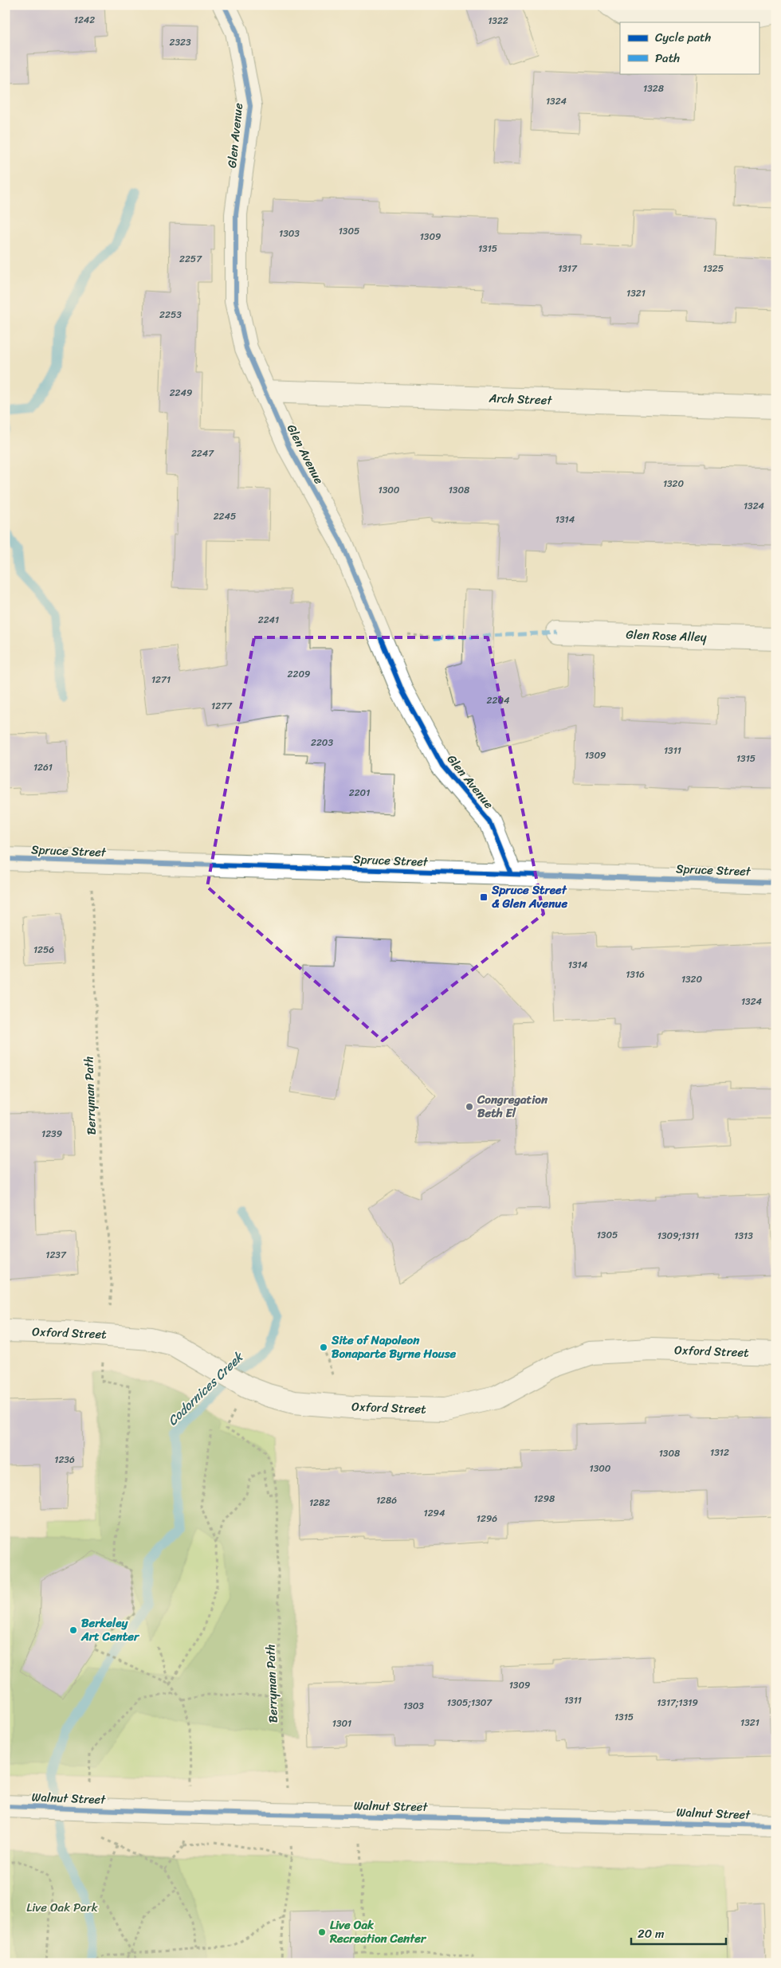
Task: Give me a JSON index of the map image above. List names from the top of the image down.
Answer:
{
  "streets": {
    "street": [
      "Glen Avenue",
      "Arch Street",
      "Glen Rose Alley",
      "Spruce Street",
      "Oxford Street",
      "Walnut Street"
    ],
    "path": ["Berryman Path"]
  },
  "crossings": [
    ["Glen Avenue", "Arch Street"],
    ["Glen Avenue", "Spruce Street"],
    ["Berryman Path", "Walnut Street"]
  ],
  "water": ["Codornices Creek"],
  "parks": ["Live Oak Park"],
  "places": {
    "transit": ["Spruce Street & Glen Avenue"],
    "other": [
      "Congregation Beth El",
      "Site of Napoleon Bonaparte Byrne House",
      "Berkeley Art Center",
      "Live Oak Recreation Center"
    ]
  },
  "house_numbers": [
    "1242",
    "1322",
    "2323",
    "1328",
    "1324",
    "1305",
    "1303",
    "1309",
    "1315",
    "2257",
    "1317",
    "1325",
    "1321",
    "2253",
    "2249",
    "2247",
    "1320",
    "1300",
    "1308",
    "1324",
    "2245",
    "1314",
    "2241",
    "2209",
    "1271",
    "2204",
    "1277",
    "2203",
    "1311",
    "1309",
    "1315",
    "1261",
    "2201",
    "1256",
    "1314",
    "1316",
    "1320",
    "1324",
    "1239",
    "1305",
    "1309;1311",
    "1313",
    "1237",
    "1312",
    "1308",
    "1236",
    "1300",
    "1298",
    "1286",
    "1282",
    "1294",
    "1296",
    "1309",
    "1311",
    "1305;1307",
    "1317;1319",
    "1303",
    "1315",
    "1321",
    "1301"
  ],
  "legend": ["Cycle path", "Path"],
  "scale_bar": "20 m"
}
